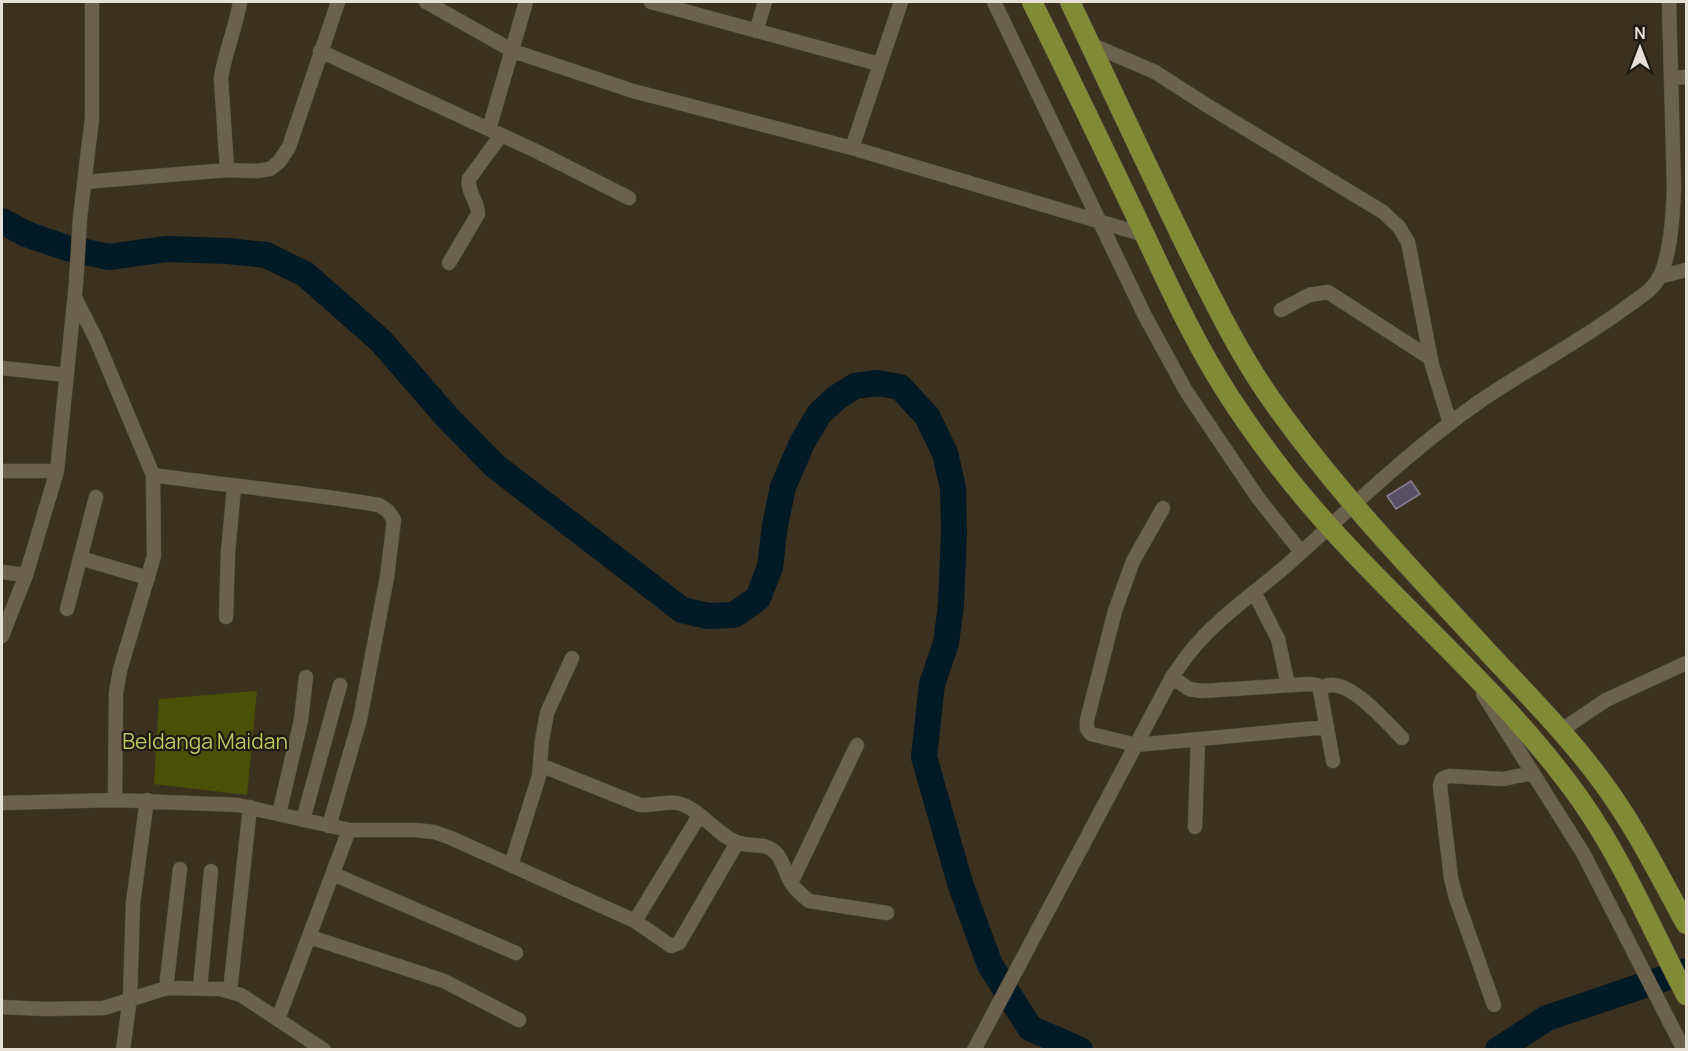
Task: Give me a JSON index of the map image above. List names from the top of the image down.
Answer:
{
  "parks": ["Beldanga Maidan"],
  "north": "top"
}
